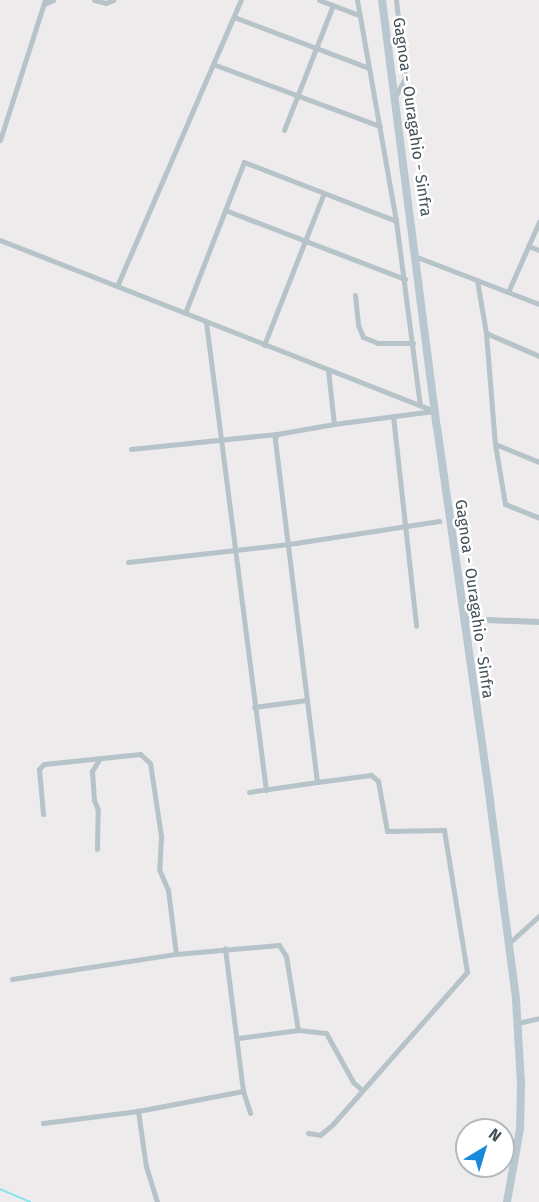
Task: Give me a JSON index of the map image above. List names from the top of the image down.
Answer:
{
  "streets": {
    "main road": ["Gagnoa - Ouragahio - Sinfra"]
  },
  "north": "top right"
}
